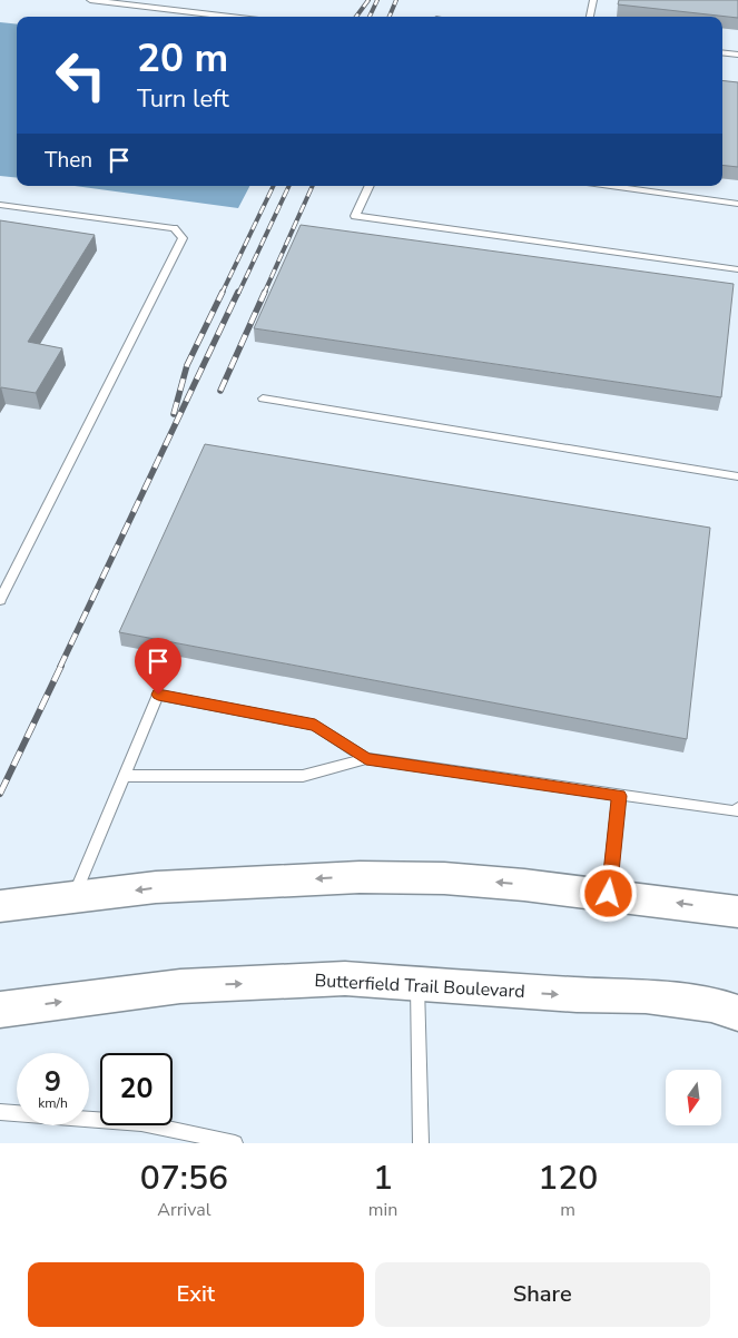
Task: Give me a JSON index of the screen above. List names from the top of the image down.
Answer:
{
  "streets": {
    "street": ["Butterfield Trail Boulevard"]
  },
  "north": "bottom",
  "page": {
    "turn": ["20 m", "Turn left"],
    "then": "Then",
    "speed": "9 km/h",
    "limit": "20",
    "eta": [
      "07:56",
      "Arrival",
      "1",
      "min",
      "120",
      "m"
    ],
    "buttons": ["Exit", "Share"]
  }
}
